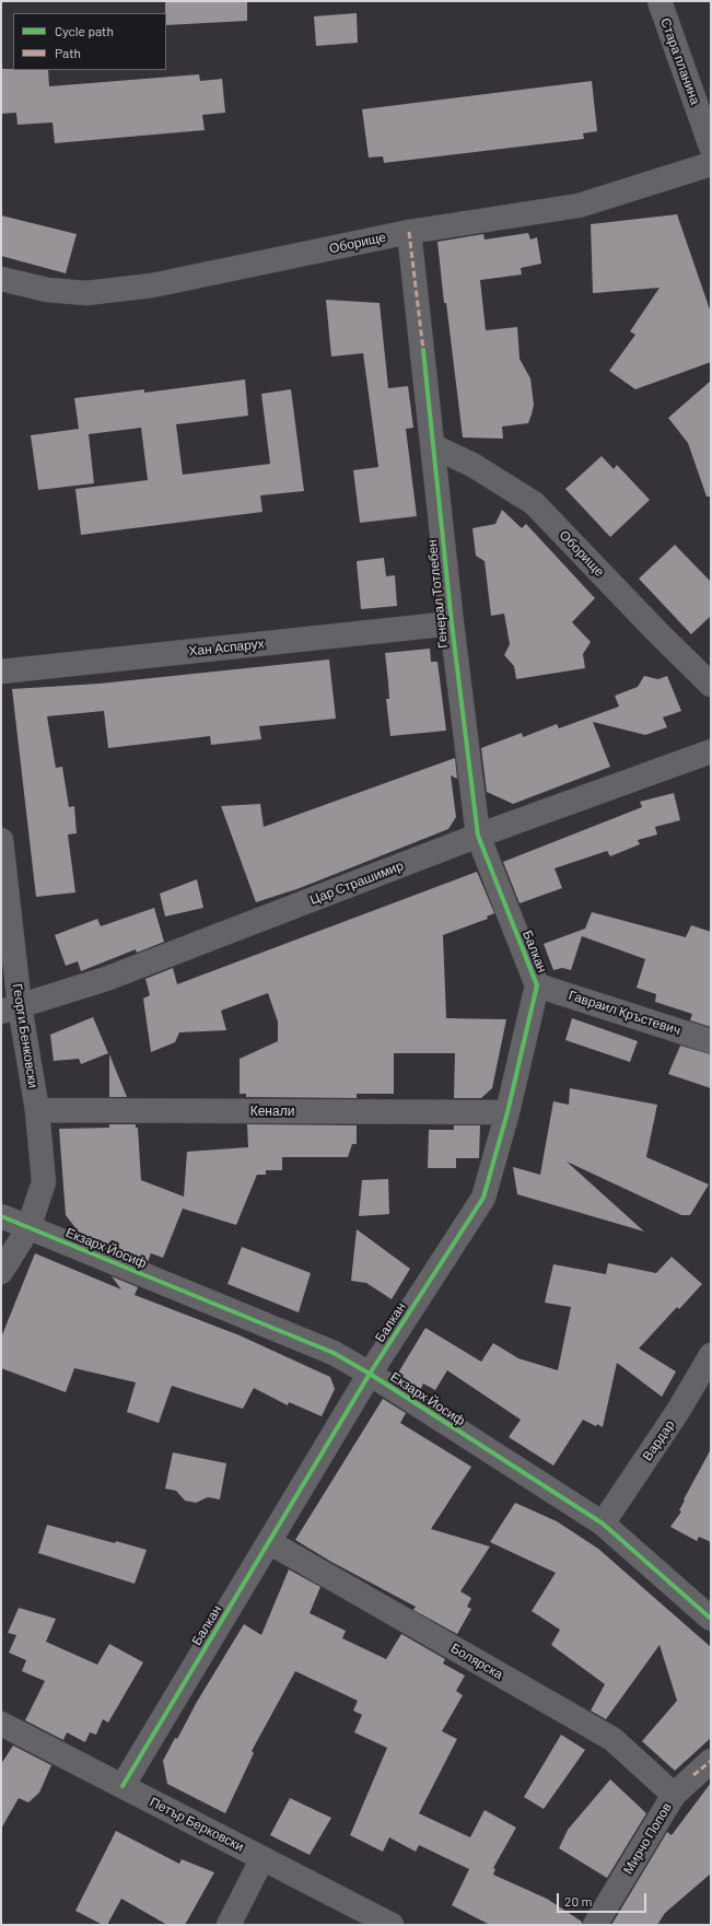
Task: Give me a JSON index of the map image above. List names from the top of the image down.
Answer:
{
  "streets": {
    "street": [
      "Стара планина",
      "Оборище",
      "Генерал Тотлебен",
      "Хан Аспарух",
      "Цар Страшимир",
      "Балкан",
      "Гавраил Кръстевич",
      "Георги Бенковски",
      "Кенали",
      "Екзарх Йосиф",
      "Вардар",
      "Болярска",
      "Петър Берковски",
      "Мирчо Попов"
    ]
  },
  "crossings": [
    ["Оборище", "Генерал Тотлебен"],
    ["Генерал Тотлебен", "Хан Аспарух"],
    ["Генерал Тотлебен", "Цар Страшимир"],
    ["Генерал Тотлебен", "Балкан"],
    ["Цар Страшимир", "Балкан"],
    ["Цар Страшимир", "Георги Бенковски"],
    ["Балкан", "Гавраил Кръстевич"],
    ["Балкан", "Кенали"],
    ["Балкан", "Екзарх Йосиф"],
    ["Балкан", "Болярска"],
    ["Балкан", "Петър Берковски"],
    ["Георги Бенковски", "Кенали"],
    ["Георги Бенковски", "Екзарх Йосиф"],
    ["Екзарх Йосиф", "Вардар"],
    ["Болярска", "Мирчо Попов"]
  ],
  "legend": ["Cycle path", "Path"],
  "scale_bar": "20 m"
}
